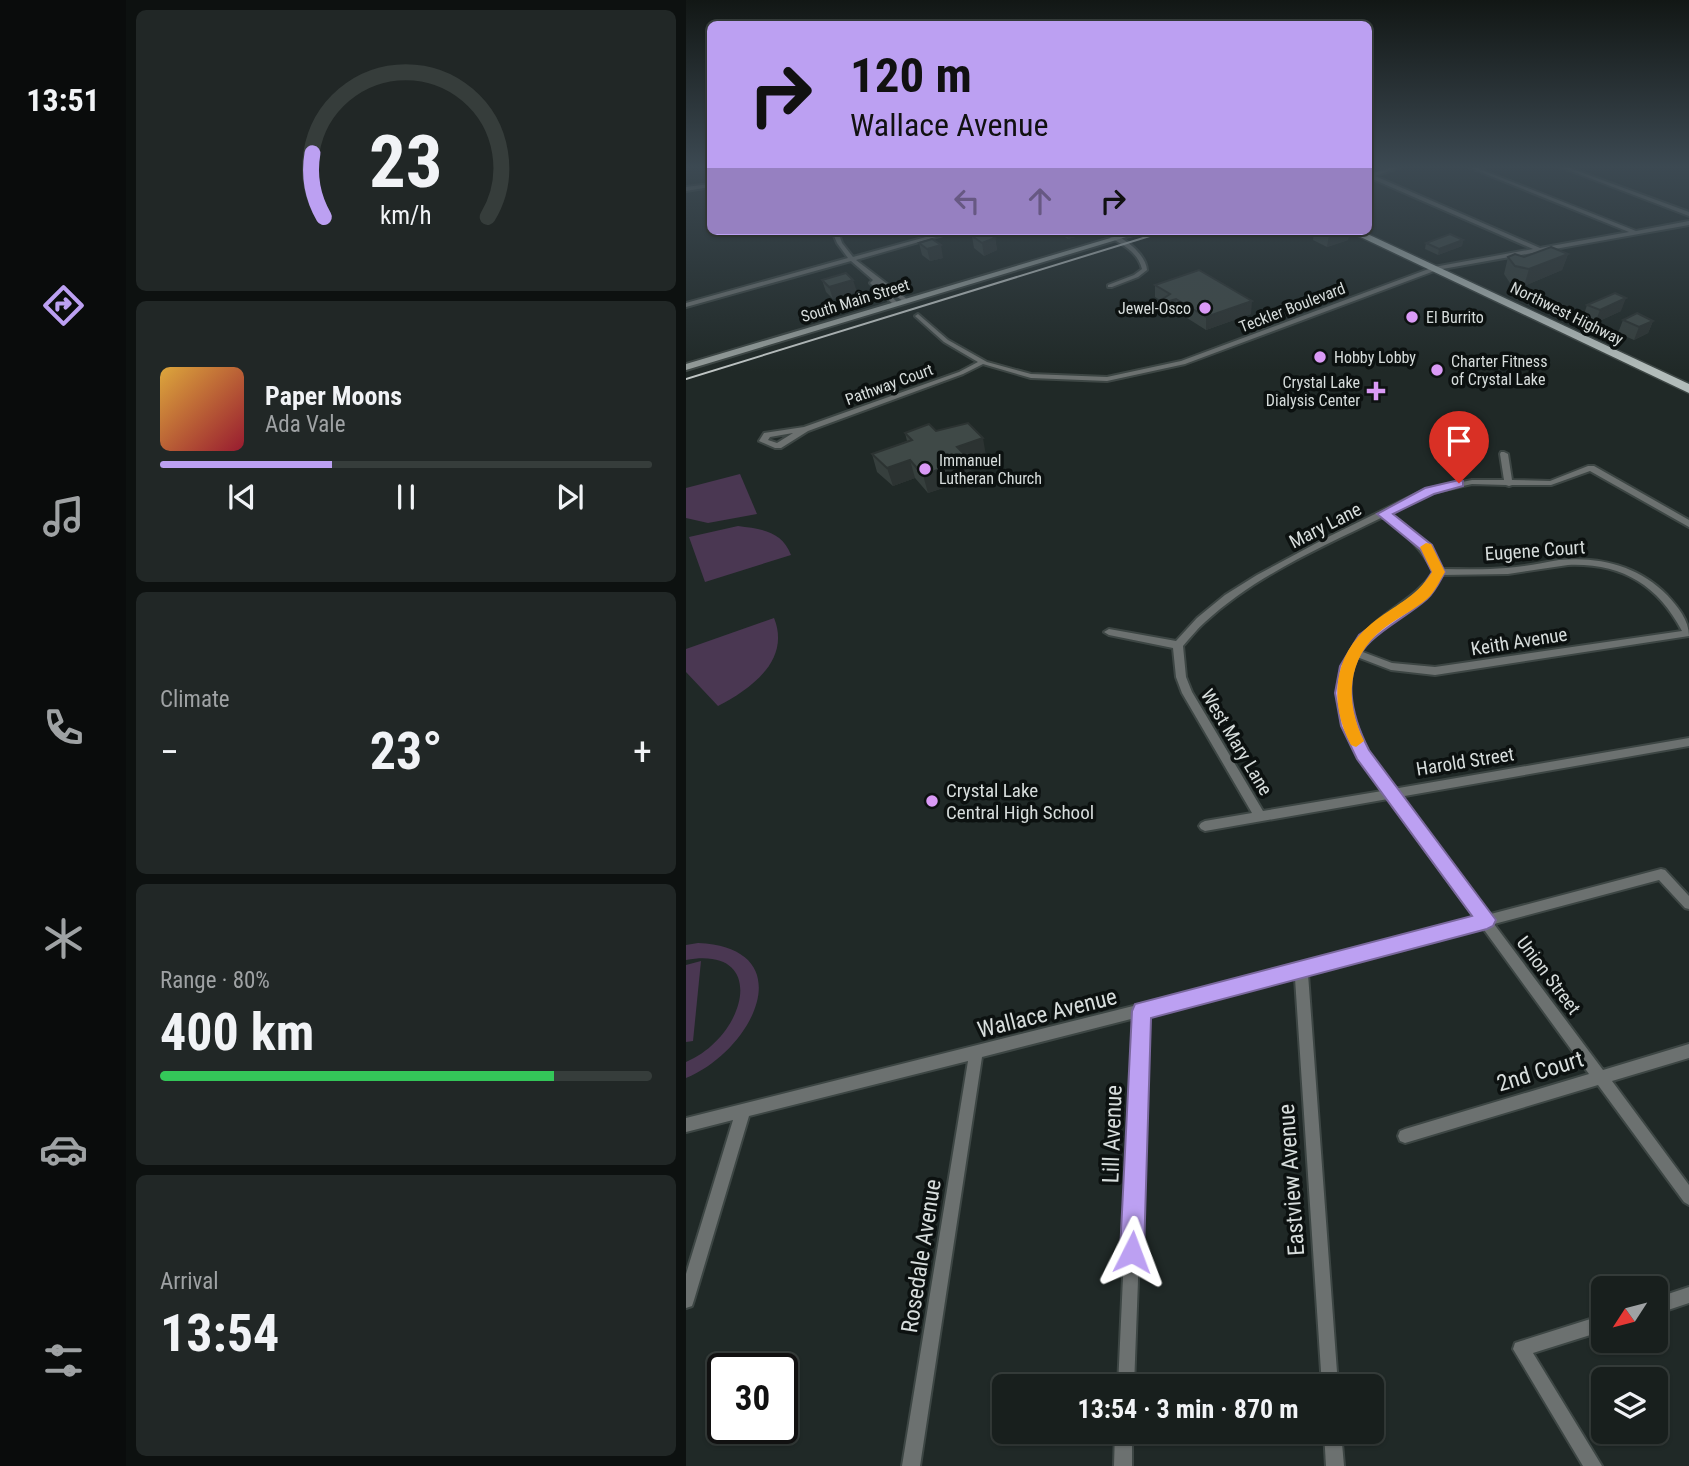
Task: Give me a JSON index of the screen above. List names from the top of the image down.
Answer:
{
  "streets": {
    "main road": ["Northwest Highway"],
    "street": [
      "South Main Street",
      "Teckler Boulevard",
      "Pathway Court",
      "Mary Lane",
      "Eugene Court",
      "Keith Avenue",
      "West Mary Lane",
      "Harold Street",
      "Union Street",
      "Wallace Avenue",
      "2nd Court",
      "Lill Avenue",
      "Eastview Avenue",
      "Rosedale Avenue"
    ]
  },
  "crossings": [
    ["Teckler Boulevard", "Northwest Highway"],
    ["Teckler Boulevard", "Pathway Court"],
    ["Mary Lane", "West Mary Lane"],
    ["Eugene Court", "Keith Avenue"],
    ["Eugene Court", "Union Street"],
    ["Keith Avenue", "Union Street"],
    ["West Mary Lane", "Harold Street"],
    ["Harold Street", "Union Street"],
    ["Union Street", "Wallace Avenue"],
    ["Union Street", "2nd Court"],
    ["Wallace Avenue", "Lill Avenue"],
    ["Wallace Avenue", "Eastview Avenue"],
    ["Wallace Avenue", "Rosedale Avenue"]
  ],
  "places": {
    "other": [
      "Jewel-Osco",
      "El Burrito",
      "Hobby Lobby",
      "Charter Fitness of Crystal Lake",
      "Immanuel Lutheran Church",
      "Crystal Lake Central High School"
    ],
    "health": ["Crystal Lake Dialysis Center"]
  },
  "north": "bottom left",
  "page": {
    "tabs": "13:51",
    "turn": ["120 m", "Wallace Avenue"],
    "song": ["Paper Moons", "Ada Vale"],
    "tile": [
      "Climate",
      ["Range · 80%", "400 km"],
      ["Arrival", "13:54"]
    ],
    "heat": ["−", "23°", "+"],
    "limit": "30",
    "trip": "13:54 · 3 min · 870 m",
    "gauge": ["23", "km/h"]
  }
}
